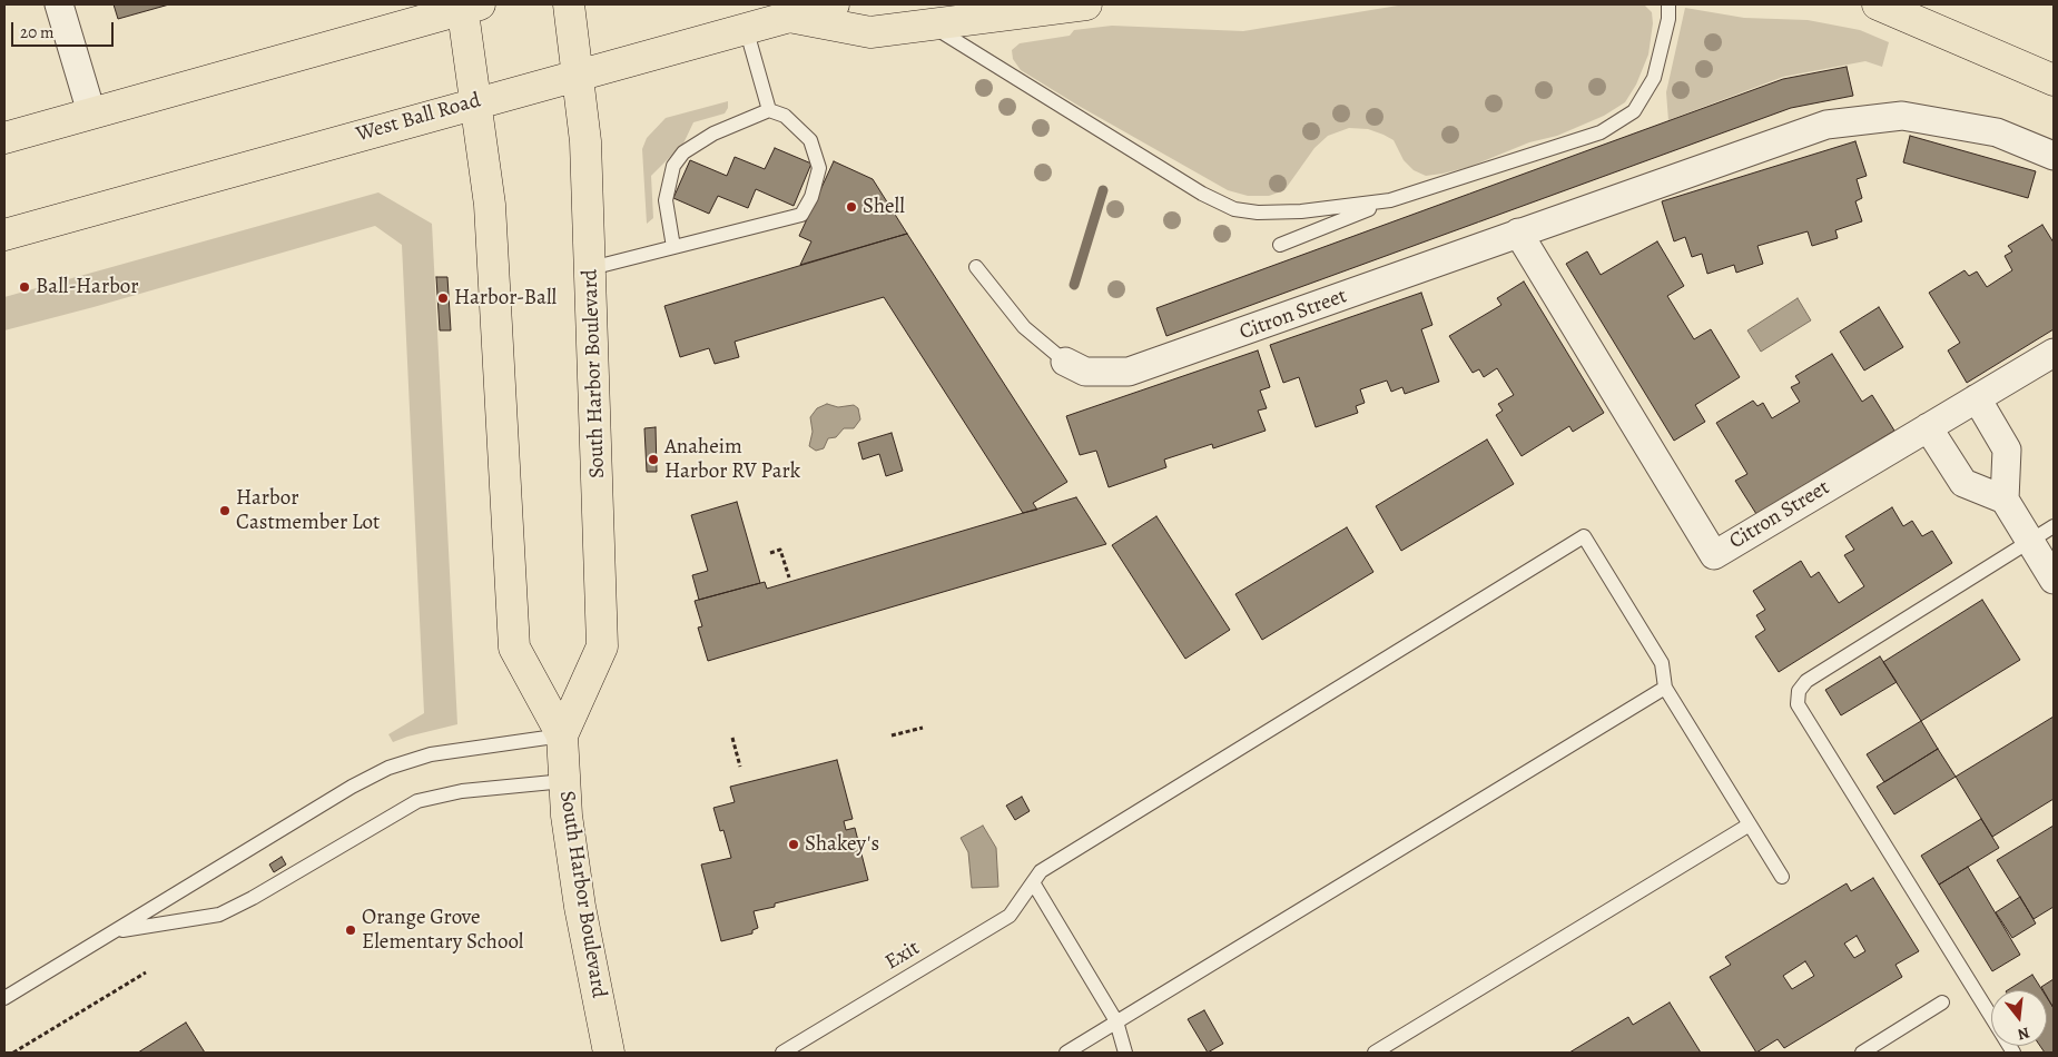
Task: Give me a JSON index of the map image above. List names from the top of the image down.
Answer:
{
  "streets": {
    "main road": ["West Ball Road", "South Harbor Boulevard"],
    "street": ["Citron Street"],
    "lane": ["Exit"]
  },
  "crossings": [
    ["West Ball Road", "South Harbor Boulevard"]
  ],
  "places": [
    "Shell",
    "Ball-Harbor",
    "Harbor-Ball",
    "Anaheim Harbor RV Park",
    "Harbor Castmember Lot",
    "Shakey's",
    "Orange Grove Elementary School"
  ],
  "scale_bar": "20 m",
  "north": "bottom"
}
